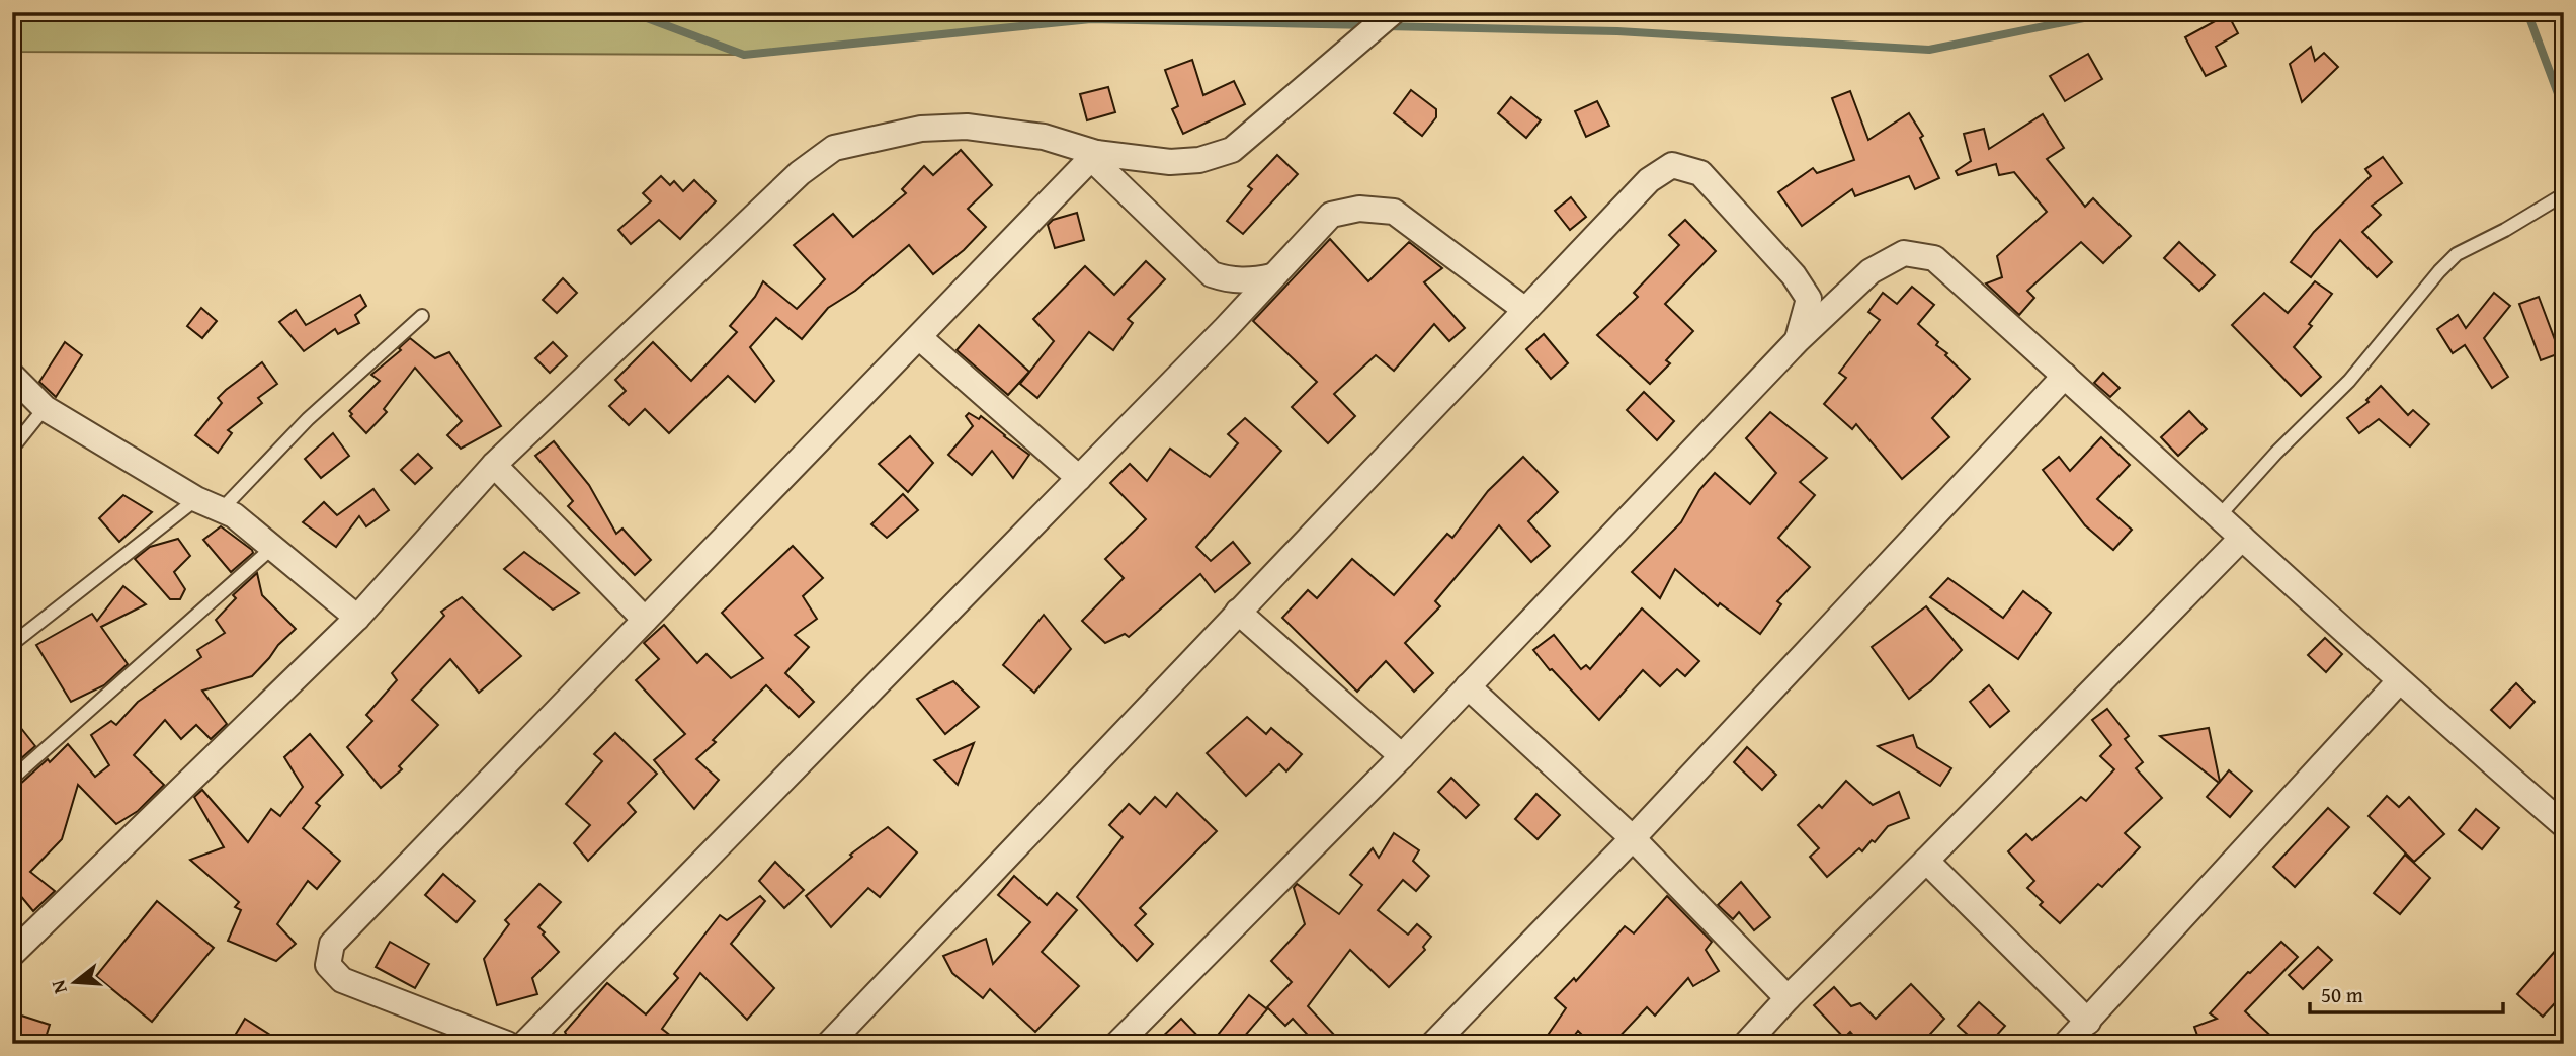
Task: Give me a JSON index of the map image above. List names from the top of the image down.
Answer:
{
  "scale_bar": "50 m",
  "north": "left"
}
